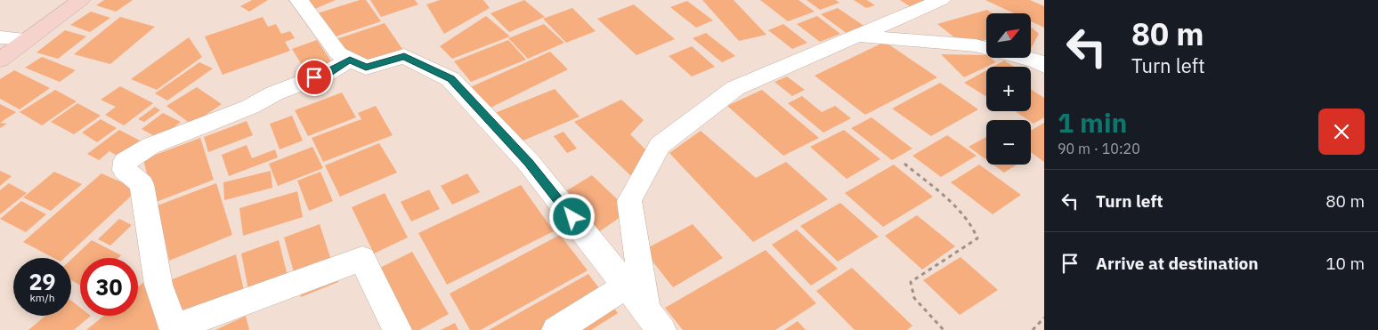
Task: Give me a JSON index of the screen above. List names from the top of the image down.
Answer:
{
  "north": "top right",
  "page": {
    "turn": ["80 m", "Turn left"],
    "map_buttons": ["+", "−"],
    "heading": ["1 min", "90 m · 10:20"],
    "list": [
      {
        "name": "Turn left",
        "value": "80 m"
      },
      {
        "name": "Arrive at destination",
        "value": "10 m"
      }
    ],
    "speed": "29 km/h",
    "limit": "30"
  }
}
